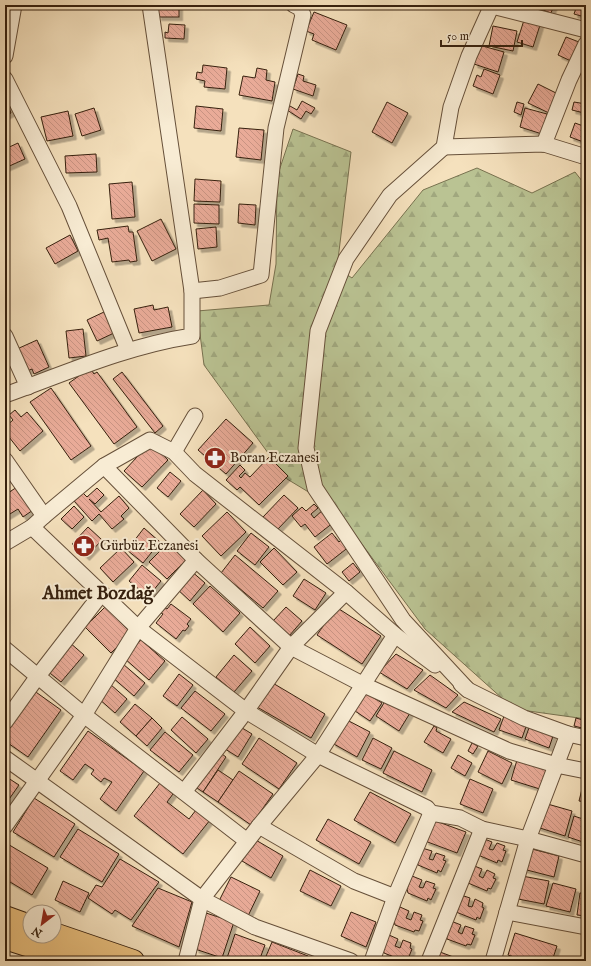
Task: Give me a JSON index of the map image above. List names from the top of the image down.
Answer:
{
  "districts": ["Ahmet Bozdağ"],
  "places": {
    "pharmacy": ["Boran Eczanesi", "Gürbüz Eczanesi"]
  },
  "scale_bar": "50 m",
  "north": "bottom left"
}
